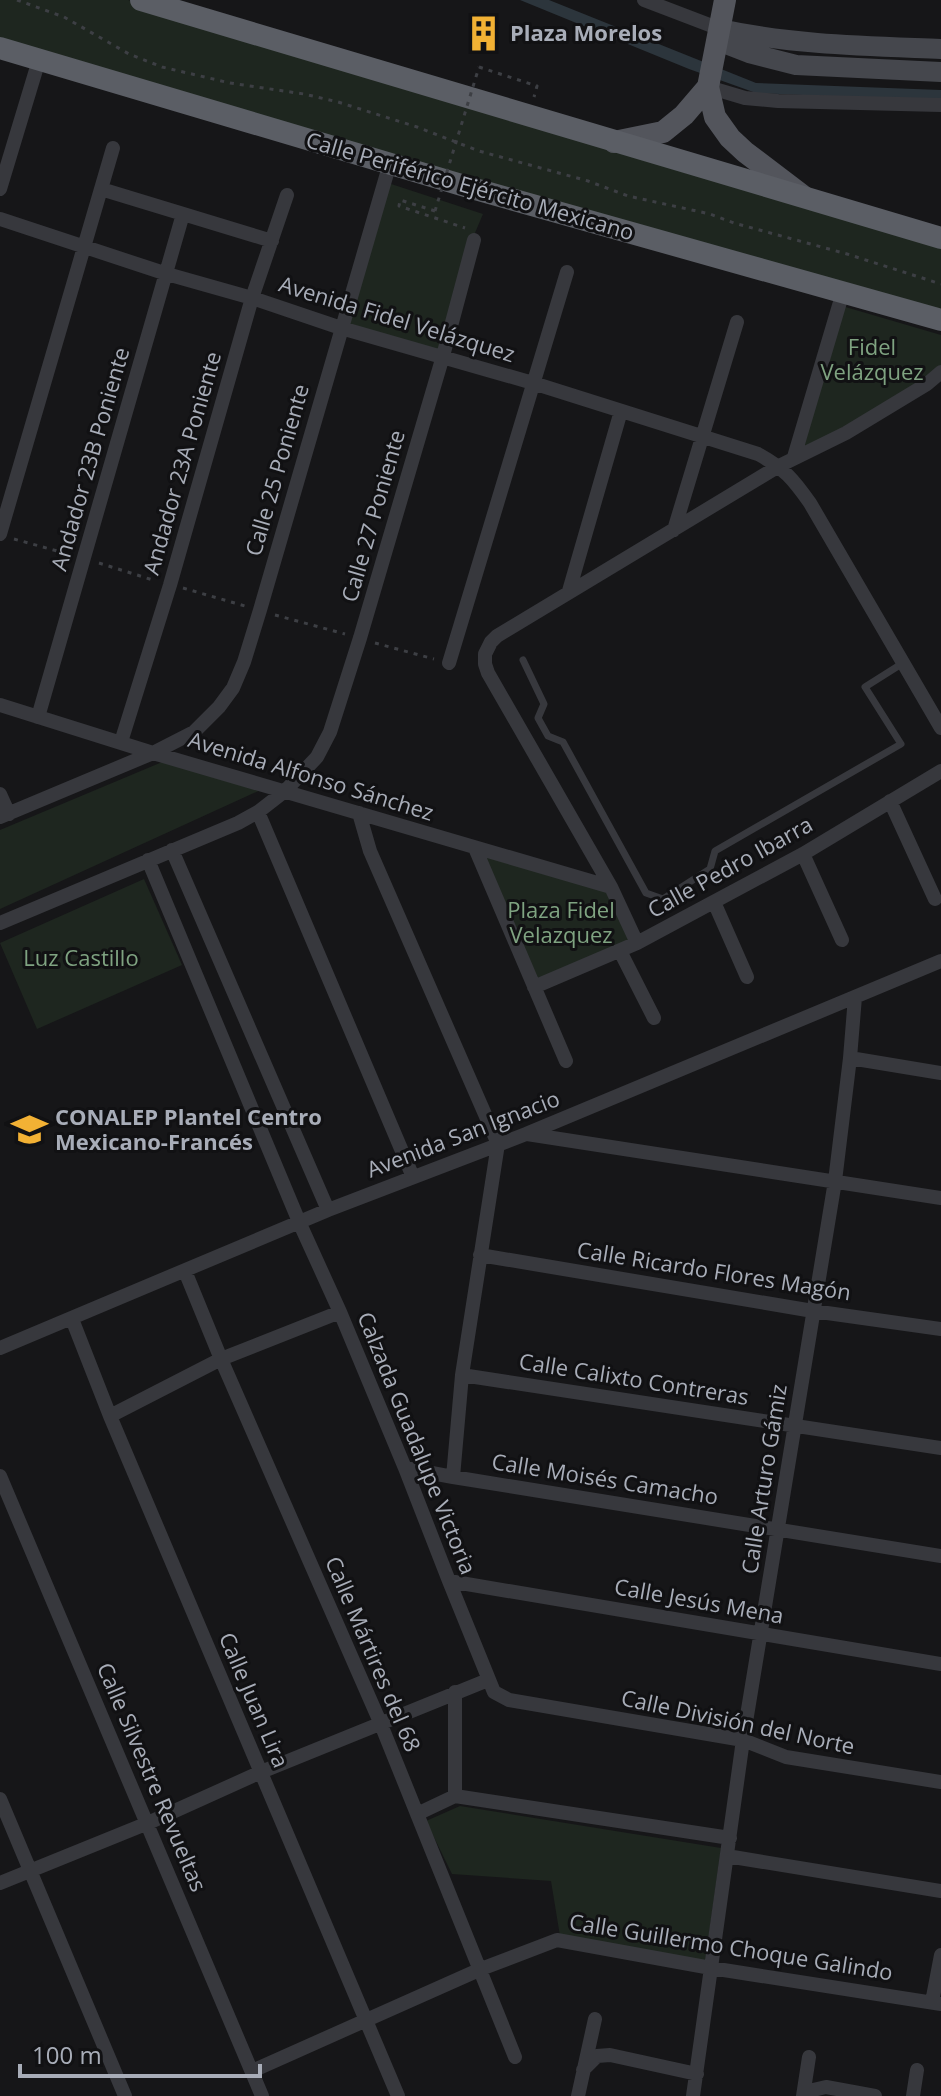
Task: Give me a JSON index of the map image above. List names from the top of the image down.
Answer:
{
  "streets": {
    "highway": ["Calle Periférico Ejército Mexicano"],
    "street": [
      "Avenida Fidel Velázquez",
      "Andador 23B Poniente",
      "Andador 23A Poniente",
      "Calle 25 Poniente",
      "Calle 27 Poniente",
      "Avenida Alfonso Sánchez",
      "Calle Pedro Ibarra",
      "Avenida San Ignacio",
      "Calle Ricardo Flores Magón",
      "Calle Calixto Contreras",
      "Calzada Guadalupe Victoria",
      "Calle Moisés Camacho",
      "Calle Arturo Gámiz",
      "Calle Jesús Mena",
      "Calle Mártires del 68",
      "Calle Juan Lira",
      "Calle División del Norte",
      "Calle Silvestre Revueltas",
      "Calle Guillermo Choque Galindo"
    ]
  },
  "crossings": [
    ["Calle Periférico Ejército Mexicano", "Calle 25 Poniente"],
    ["Avenida Fidel Velázquez", "Andador 23B Poniente"],
    ["Avenida Fidel Velázquez", "Andador 23A Poniente"],
    ["Avenida Fidel Velázquez", "Calle 25 Poniente"],
    ["Avenida Fidel Velázquez", "Calle 27 Poniente"],
    ["Andador 23B Poniente", "Avenida Alfonso Sánchez"],
    ["Andador 23A Poniente", "Avenida Alfonso Sánchez"],
    ["Calle 25 Poniente", "Avenida Alfonso Sánchez"],
    ["Calle 27 Poniente", "Avenida Alfonso Sánchez"],
    ["Calle 27 Poniente", "Calzada Guadalupe Victoria"],
    ["Avenida San Ignacio", "Calzada Guadalupe Victoria"],
    ["Avenida San Ignacio", "Calle Arturo Gámiz"],
    ["Avenida San Ignacio", "Calle Mártires del 68"],
    ["Avenida San Ignacio", "Calle Juan Lira"],
    ["Calle Ricardo Flores Magón", "Calle Arturo Gámiz"],
    ["Calle Calixto Contreras", "Calle Arturo Gámiz"],
    ["Calzada Guadalupe Victoria", "Calle Moisés Camacho"],
    ["Calzada Guadalupe Victoria", "Calle Jesús Mena"],
    ["Calzada Guadalupe Victoria", "Calle División del Norte"],
    ["Calle Moisés Camacho", "Calle Arturo Gámiz"],
    ["Calle Arturo Gámiz", "Calle Jesús Mena"],
    ["Calle Arturo Gámiz", "Calle División del Norte"],
    ["Calle Arturo Gámiz", "Calle Guillermo Choque Galindo"],
    ["Calle Mártires del 68", "Calle Guillermo Choque Galindo"],
    ["Calle Juan Lira", "Calle Guillermo Choque Galindo"],
    ["Calle Silvestre Revueltas", "Calle Guillermo Choque Galindo"]
  ],
  "parks": ["Fidel Velázquez", "Plaza Fidel Velazquez", "Luz Castillo"],
  "places": {
    "building": ["Plaza Morelos"],
    "school or university": ["CONALEP Plantel Centro Mexicano-Francés"]
  },
  "scale_bar": "100 m"
}
